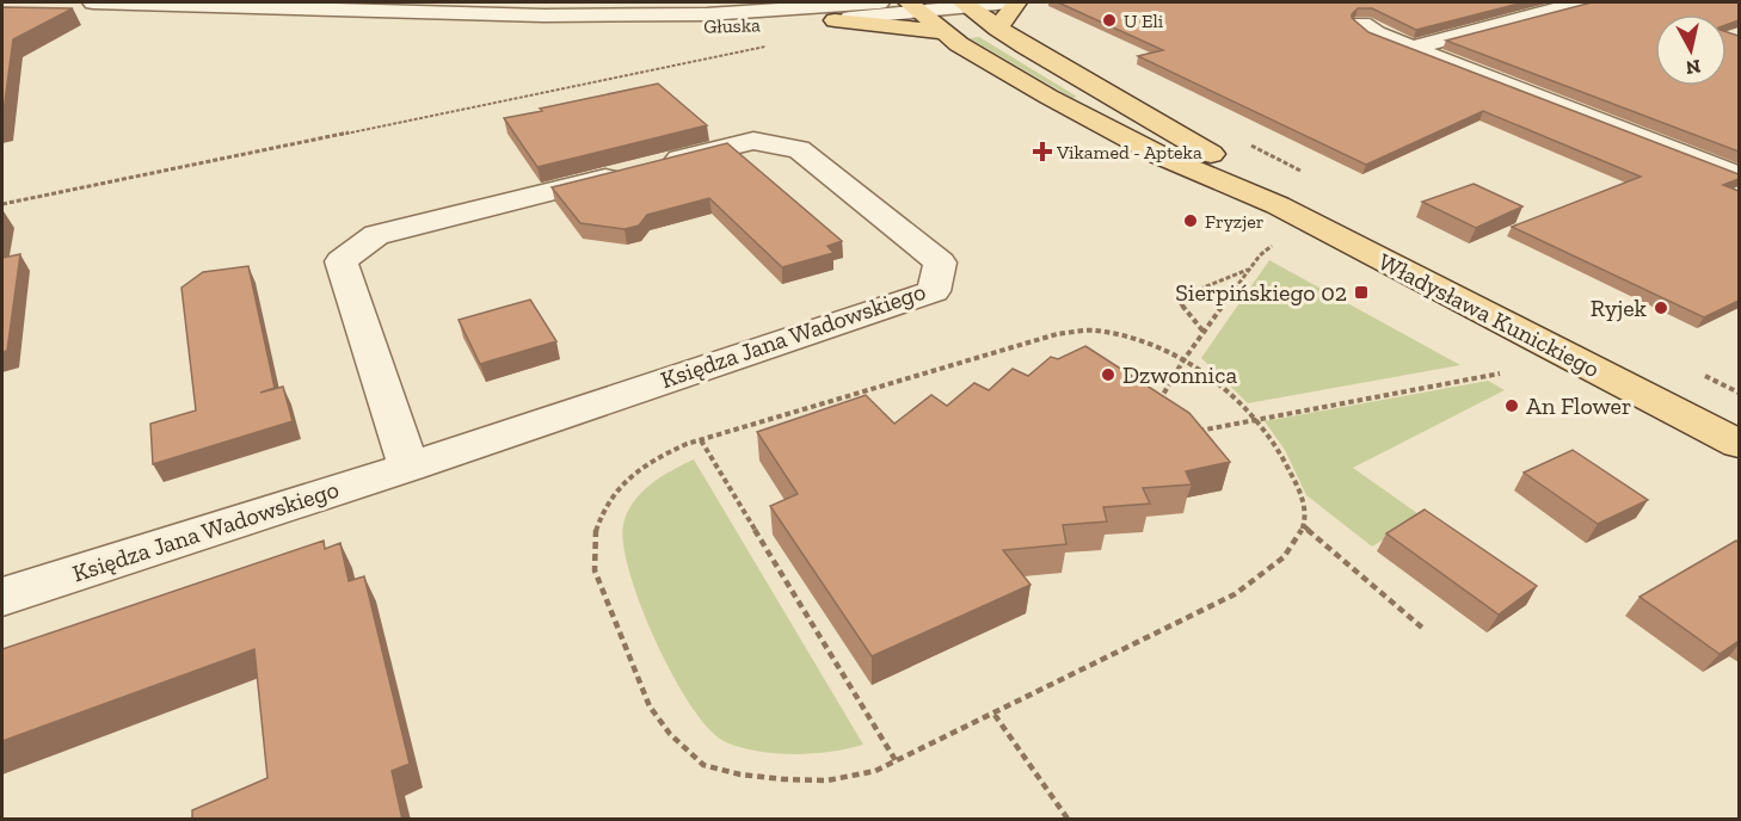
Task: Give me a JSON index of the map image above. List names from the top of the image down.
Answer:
{
  "streets": {
    "main road": ["Władysława Kunickiego"],
    "street": ["Głuska", "Księdza Jana Wadowskiego"]
  },
  "crossings": [
    ["Głuska", "Władysława Kunickiego"]
  ],
  "places": {
    "other": [
      "U Eli",
      "Fryzjer",
      "Ryjek",
      "Dzwonnica",
      "An Flower"
    ],
    "health": ["Vikamed - Apteka"],
    "transit": ["Sierpińskiego 02"]
  },
  "north": "bottom"
}
